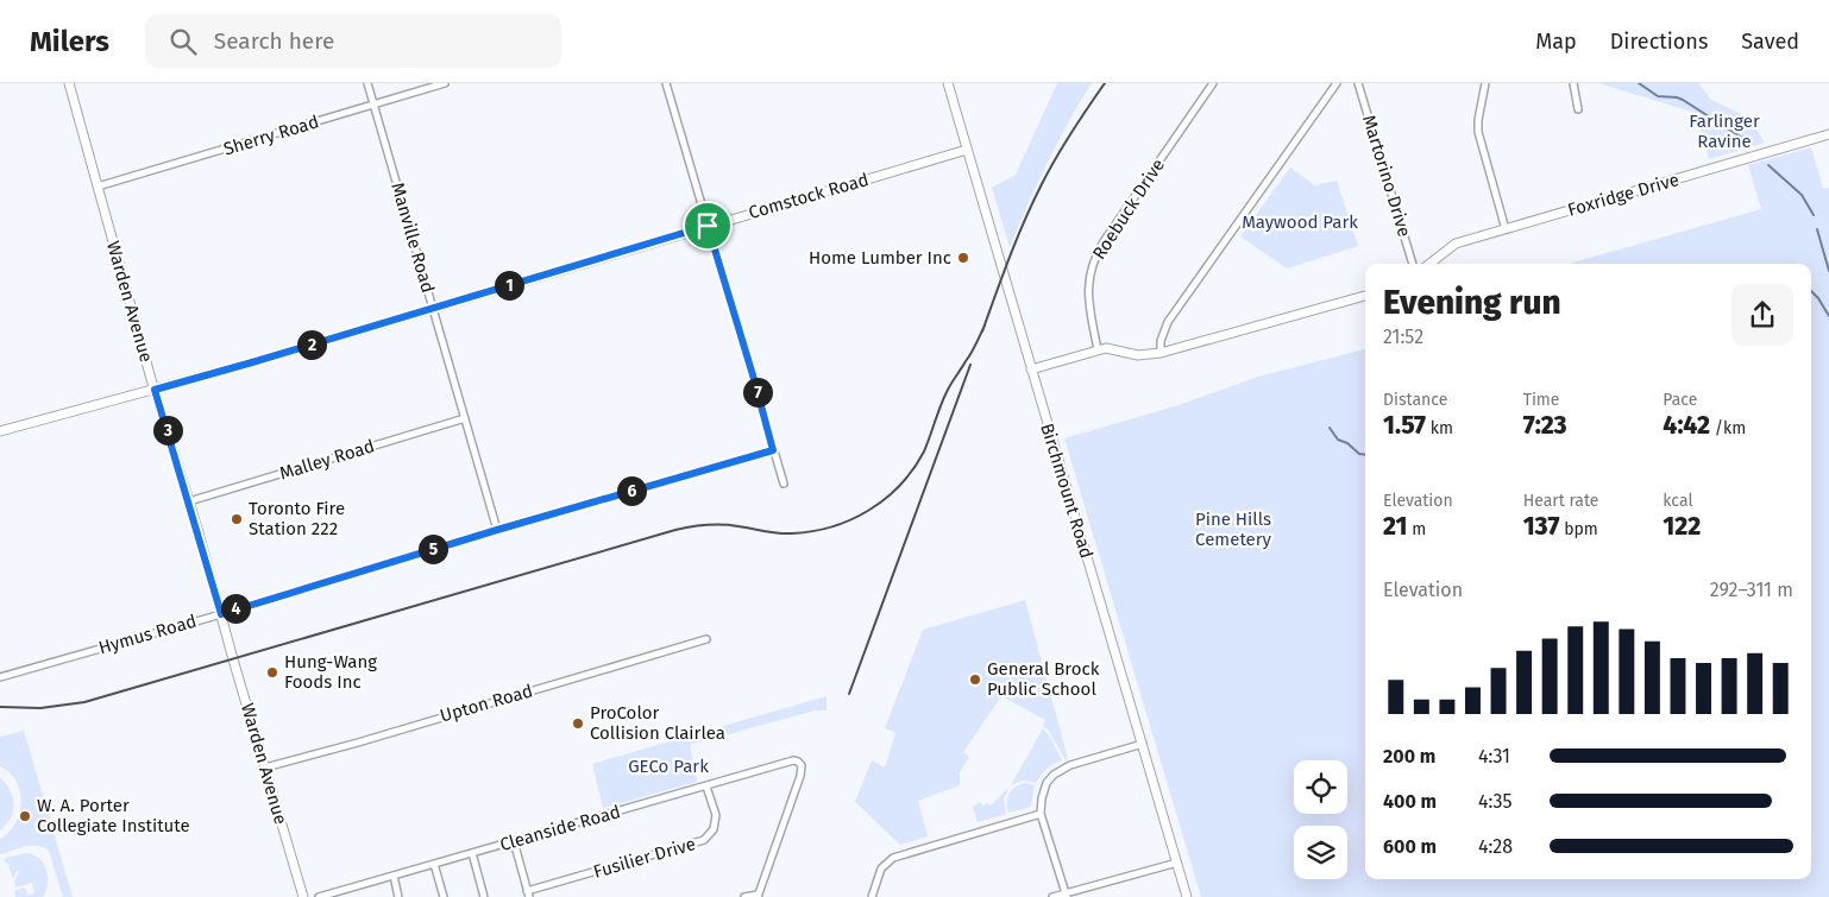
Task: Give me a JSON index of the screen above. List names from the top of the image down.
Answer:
{
  "streets": {
    "street": [
      "Sherry Road",
      "Martorino Drive",
      "Foxridge Drive",
      "Comstock Road",
      "Roebuck Drive",
      "Manville Road",
      "Warden Avenue",
      "Malley Road",
      "Birchmount Road",
      "Hymus Road",
      "Upton Road",
      "Cleanside Road",
      "Fusilier Drive"
    ]
  },
  "crossings": [
    ["Sherry Road", "Manville Road"],
    ["Sherry Road", "Warden Avenue"],
    ["Comstock Road", "Manville Road"],
    ["Comstock Road", "Warden Avenue"],
    ["Comstock Road", "Birchmount Road"],
    ["Manville Road", "Malley Road"],
    ["Manville Road", "Hymus Road"],
    ["Warden Avenue", "Malley Road"],
    ["Warden Avenue", "Hymus Road"],
    ["Warden Avenue", "Upton Road"],
    ["Cleanside Road", "Fusilier Drive"]
  ],
  "parks": [
    "Farlinger Ravine",
    "Maywood Park",
    "Pine Hills Cemetery",
    "GECo Park"
  ],
  "places": [
    "Home Lumber Inc",
    "Toronto Fire Station 222",
    "Hung-Wang Foods Inc",
    "General Brock Public School",
    "ProColor Collision Clairlea",
    "W. A. Porter Collegiate Institute"
  ],
  "page": {
    "header": "Milers",
    "search": "Search here",
    "nav": ["Map", "Directions", "Saved"],
    "heading": ["Evening run", "21:52"],
    "pins": [
      "1",
      "2",
      "7",
      "3",
      "6",
      "5",
      "4"
    ],
    "stats": [
      ["Distance", "1.57 km"],
      ["Time", "7:23"],
      ["Pace", "4:42 /km"],
      ["Elevation", "21 m"],
      ["Heart rate", "137 bpm"],
      ["kcal", "122"]
    ],
    "chart": ["Elevation", "292–311 m"],
    "list": [
      {
        "name": "200 m",
        "note": "4:31"
      },
      {
        "name": "400 m",
        "note": "4:35"
      },
      {
        "name": "600 m",
        "note": "4:28"
      }
    ]
  }
}
